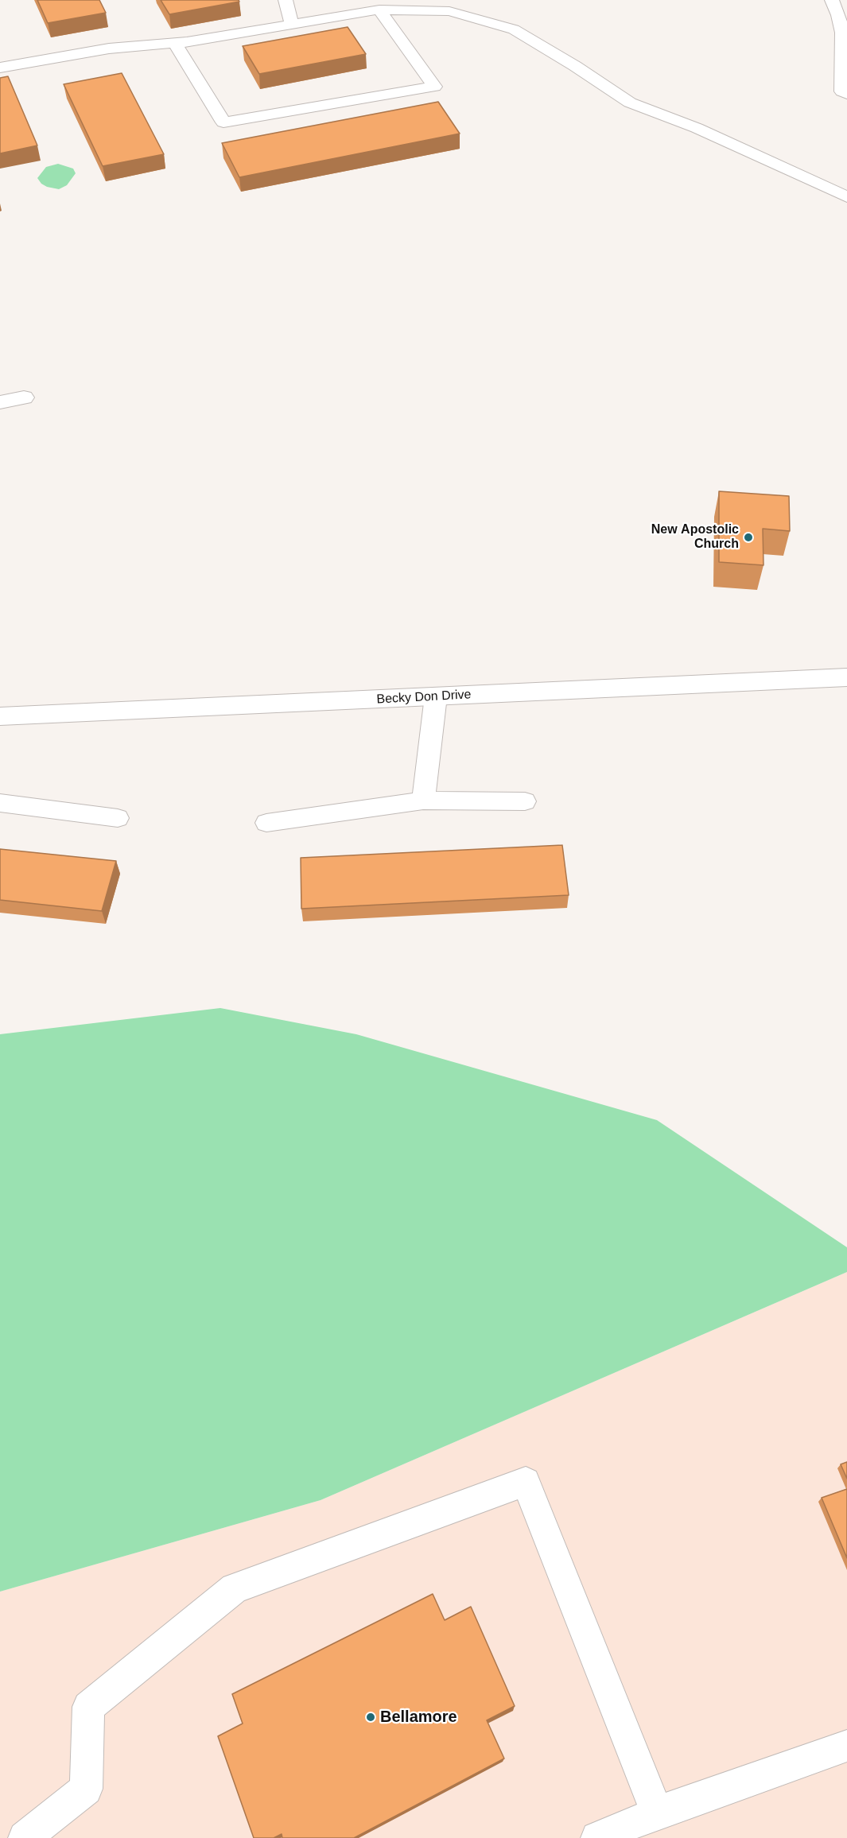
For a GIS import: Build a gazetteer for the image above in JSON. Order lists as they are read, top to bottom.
{
  "streets": {
    "street": ["Becky Don Drive"]
  },
  "places": ["New Apostolic Church", "Bellamore"]
}
